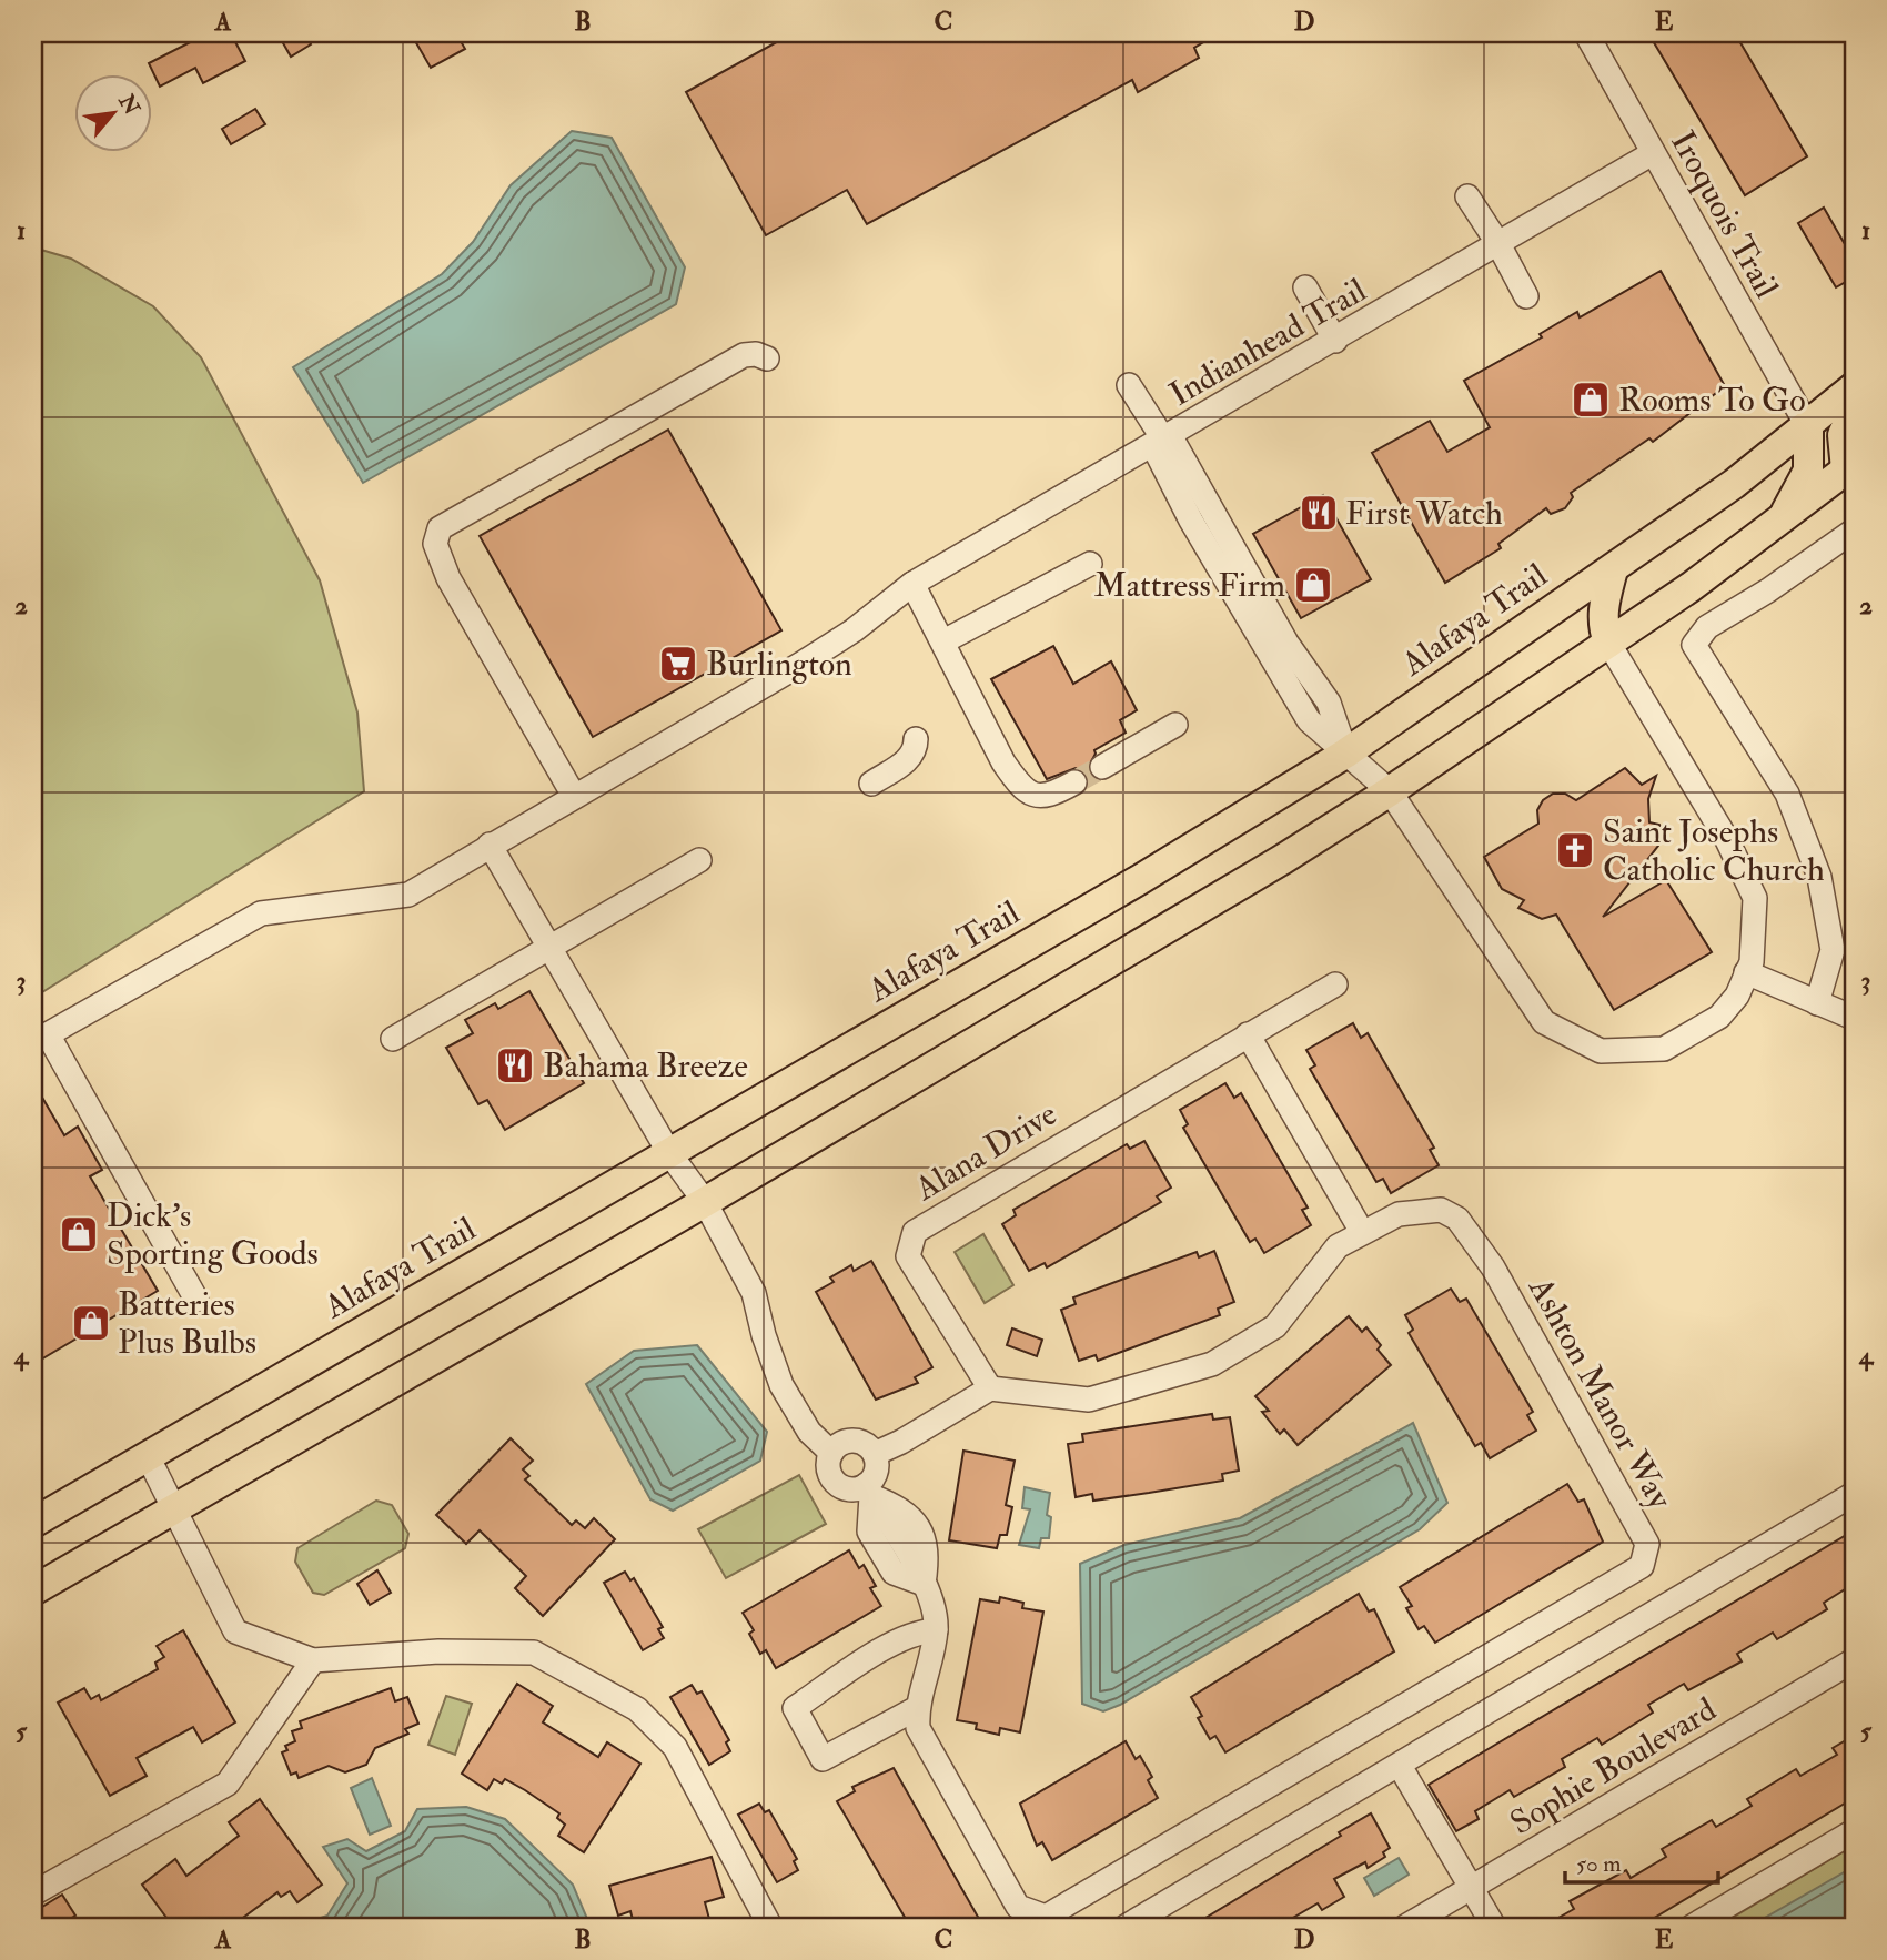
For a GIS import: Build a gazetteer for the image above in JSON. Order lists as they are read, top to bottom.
{
  "streets": {
    "main road": ["Alafaya Trail"],
    "street": [
      "Iroquois Trail",
      "Indianhead Trail",
      "Alana Drive",
      "Ashton Manor Way",
      "Sophie Boulevard"
    ]
  },
  "crossings": [
    ["Iroquois Trail", "Indianhead Trail"],
    ["Iroquois Trail", "Alafaya Trail"],
    ["Alana Drive", "Ashton Manor Way"]
  ],
  "places": {
    "shop": [
      "Rooms To Go",
      "Mattress Firm",
      "Dick's Sporting Goods",
      "Batteries Plus Bulbs"
    ],
    "restaurant": ["First Watch", "Bahama Breeze"],
    "supermarket": ["Burlington"],
    "church": ["Saint Josephs Catholic Church"]
  },
  "scale_bar": "50 m",
  "north": "top right",
  "grid": {
    "columns": [
      "A",
      "B",
      "C",
      "D",
      "E"
    ],
    "rows": [
      "1",
      "2",
      "3",
      "4",
      "5"
    ]
  }
}
